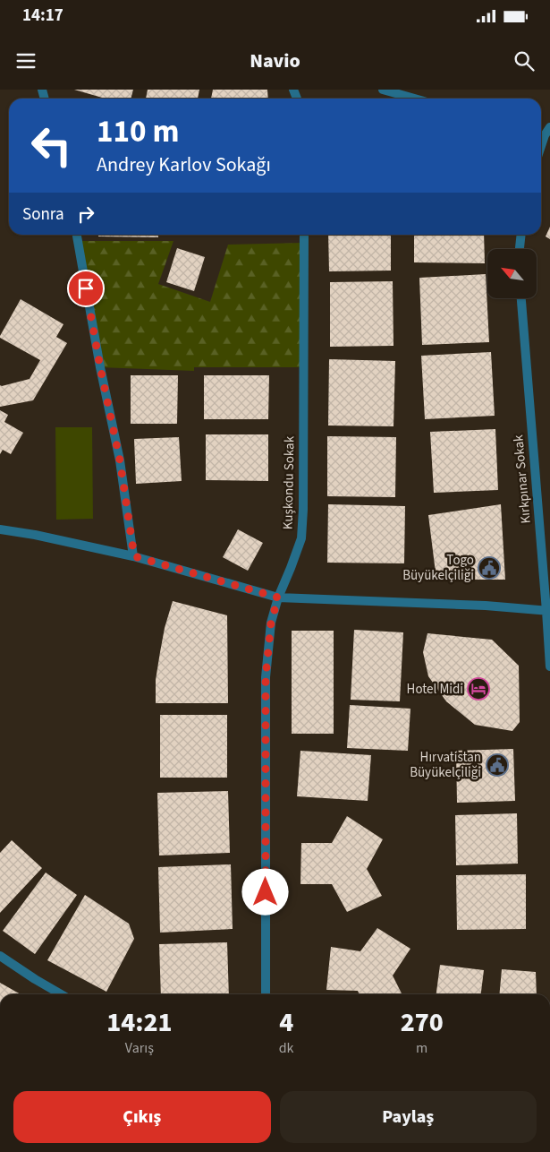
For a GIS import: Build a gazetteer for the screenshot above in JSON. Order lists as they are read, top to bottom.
{
  "streets": {
    "street": ["Kırkpınar Sokak", "Kuşkondu Sokak"]
  },
  "places": {
    "public building": ["Togo Büyükelçiliği", "Hırvatistan Büyükelçiliği"],
    "hotel": ["Hotel Midi"]
  },
  "north": "top left",
  "page": {
    "status": "14:17",
    "header": "Navio",
    "turn": ["110 m", "Andrey Karlov Sokağı"],
    "then": "Sonra",
    "eta": [
      "14:21",
      "Varış",
      "4",
      "dk",
      "270",
      "m"
    ],
    "buttons": ["Çıkış", "Paylaş"]
  }
}
